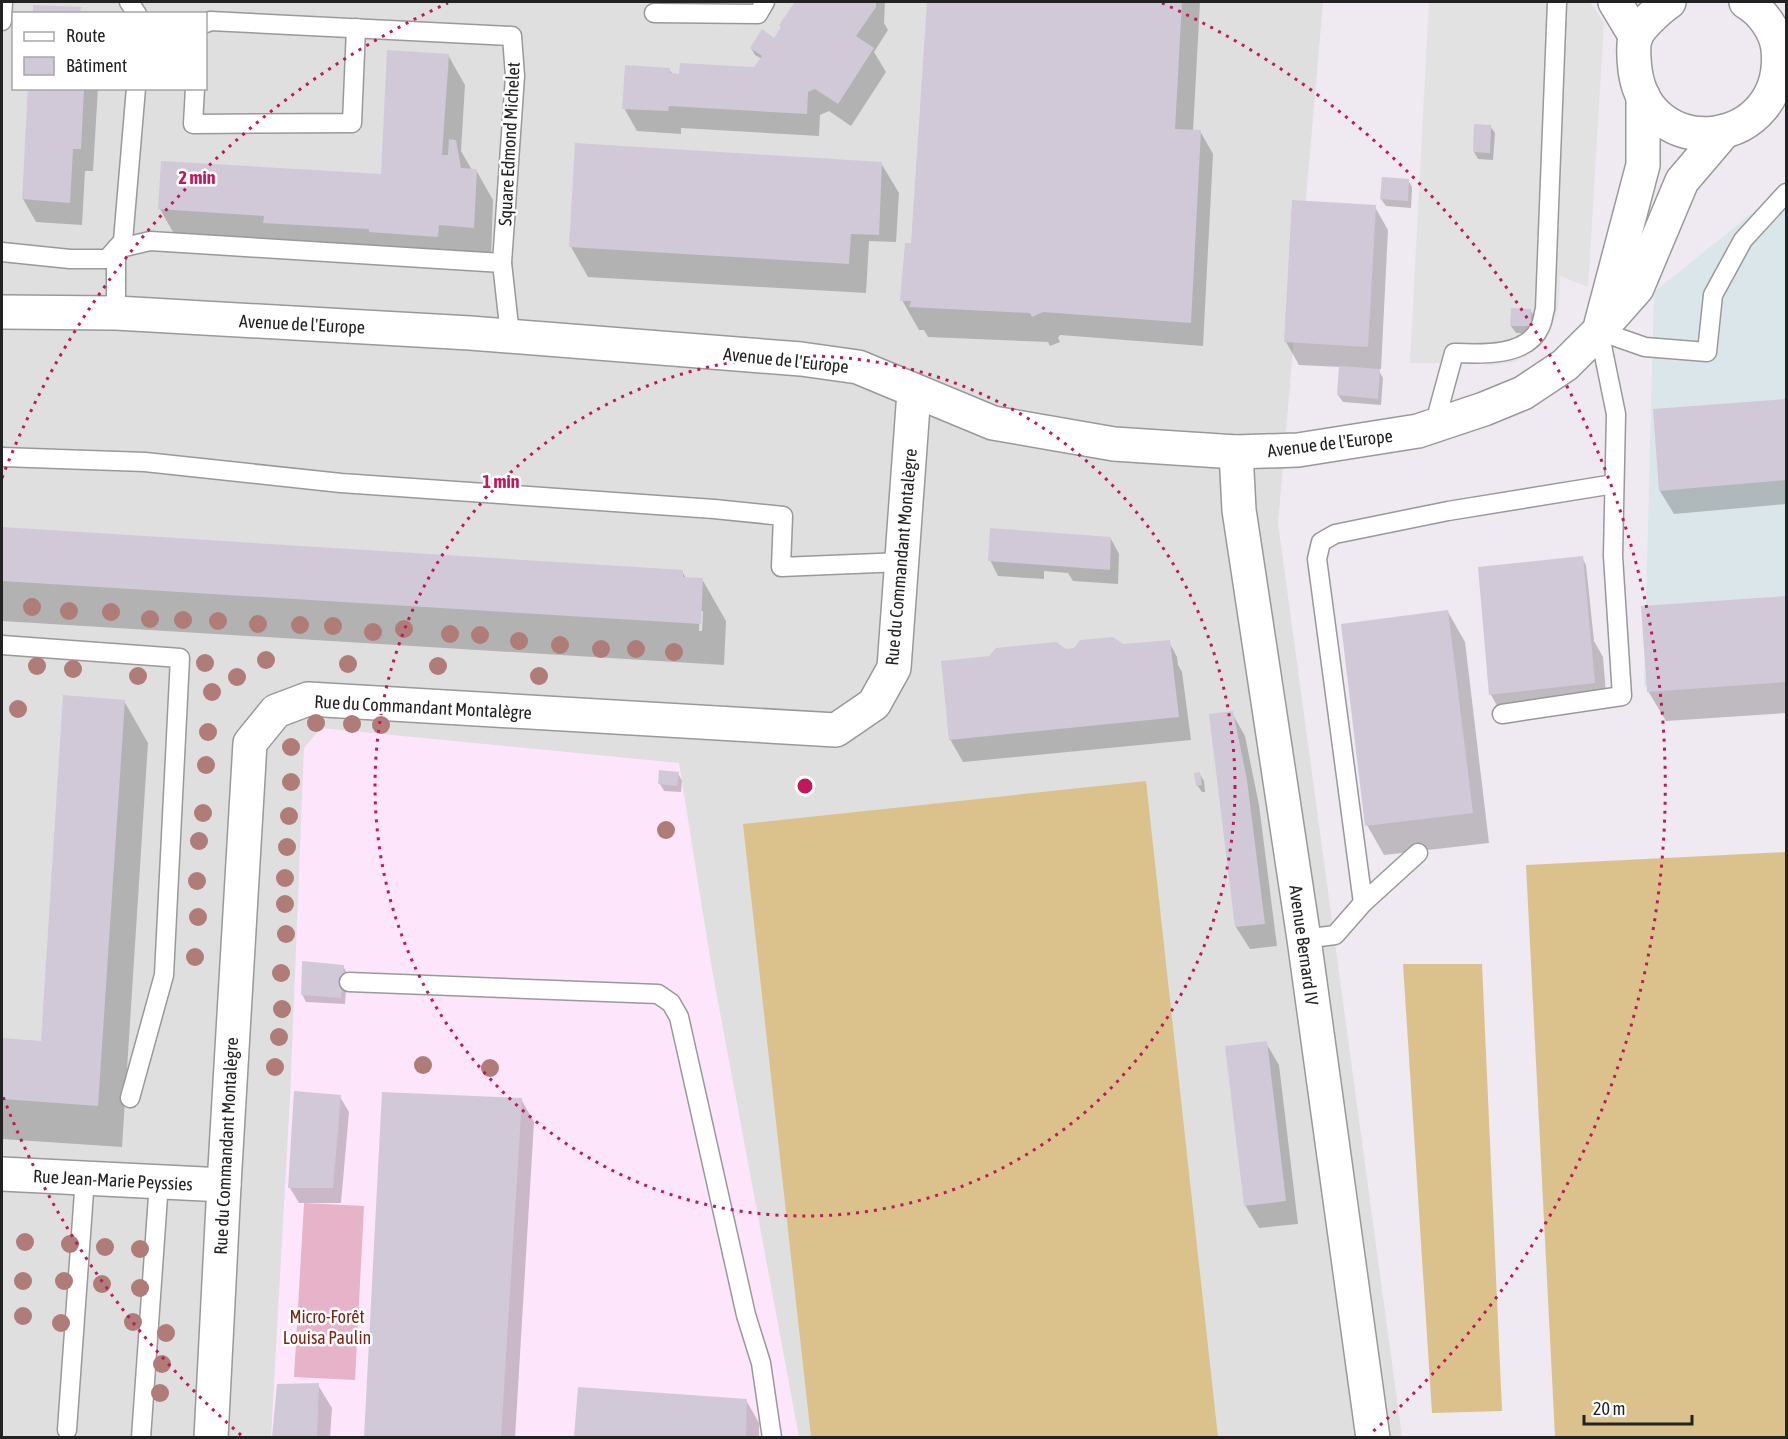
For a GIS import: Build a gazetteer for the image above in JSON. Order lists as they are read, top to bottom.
{
  "streets": {
    "street": [
      "Avenue de l'Europe",
      "Rue du Commandant Montalègre",
      "Avenue Bernard IV",
      "Rue Jean-Marie Peyssies"
    ],
    "lane": ["Square Edmond Michelet"]
  },
  "crossings": [
    ["Square Edmond Michelet", "Avenue de l'Europe"],
    ["Avenue de l'Europe", "Rue du Commandant Montalègre"],
    ["Avenue de l'Europe", "Avenue Bernard IV"],
    ["Rue du Commandant Montalègre", "Rue Jean-Marie Peyssies"]
  ],
  "parks": ["Micro-Forêt Louisa Paulin"],
  "legend": ["Route", "Bâtiment"],
  "scale_bar": "20 m",
  "rings": ["2 min", "1 min"]
}
